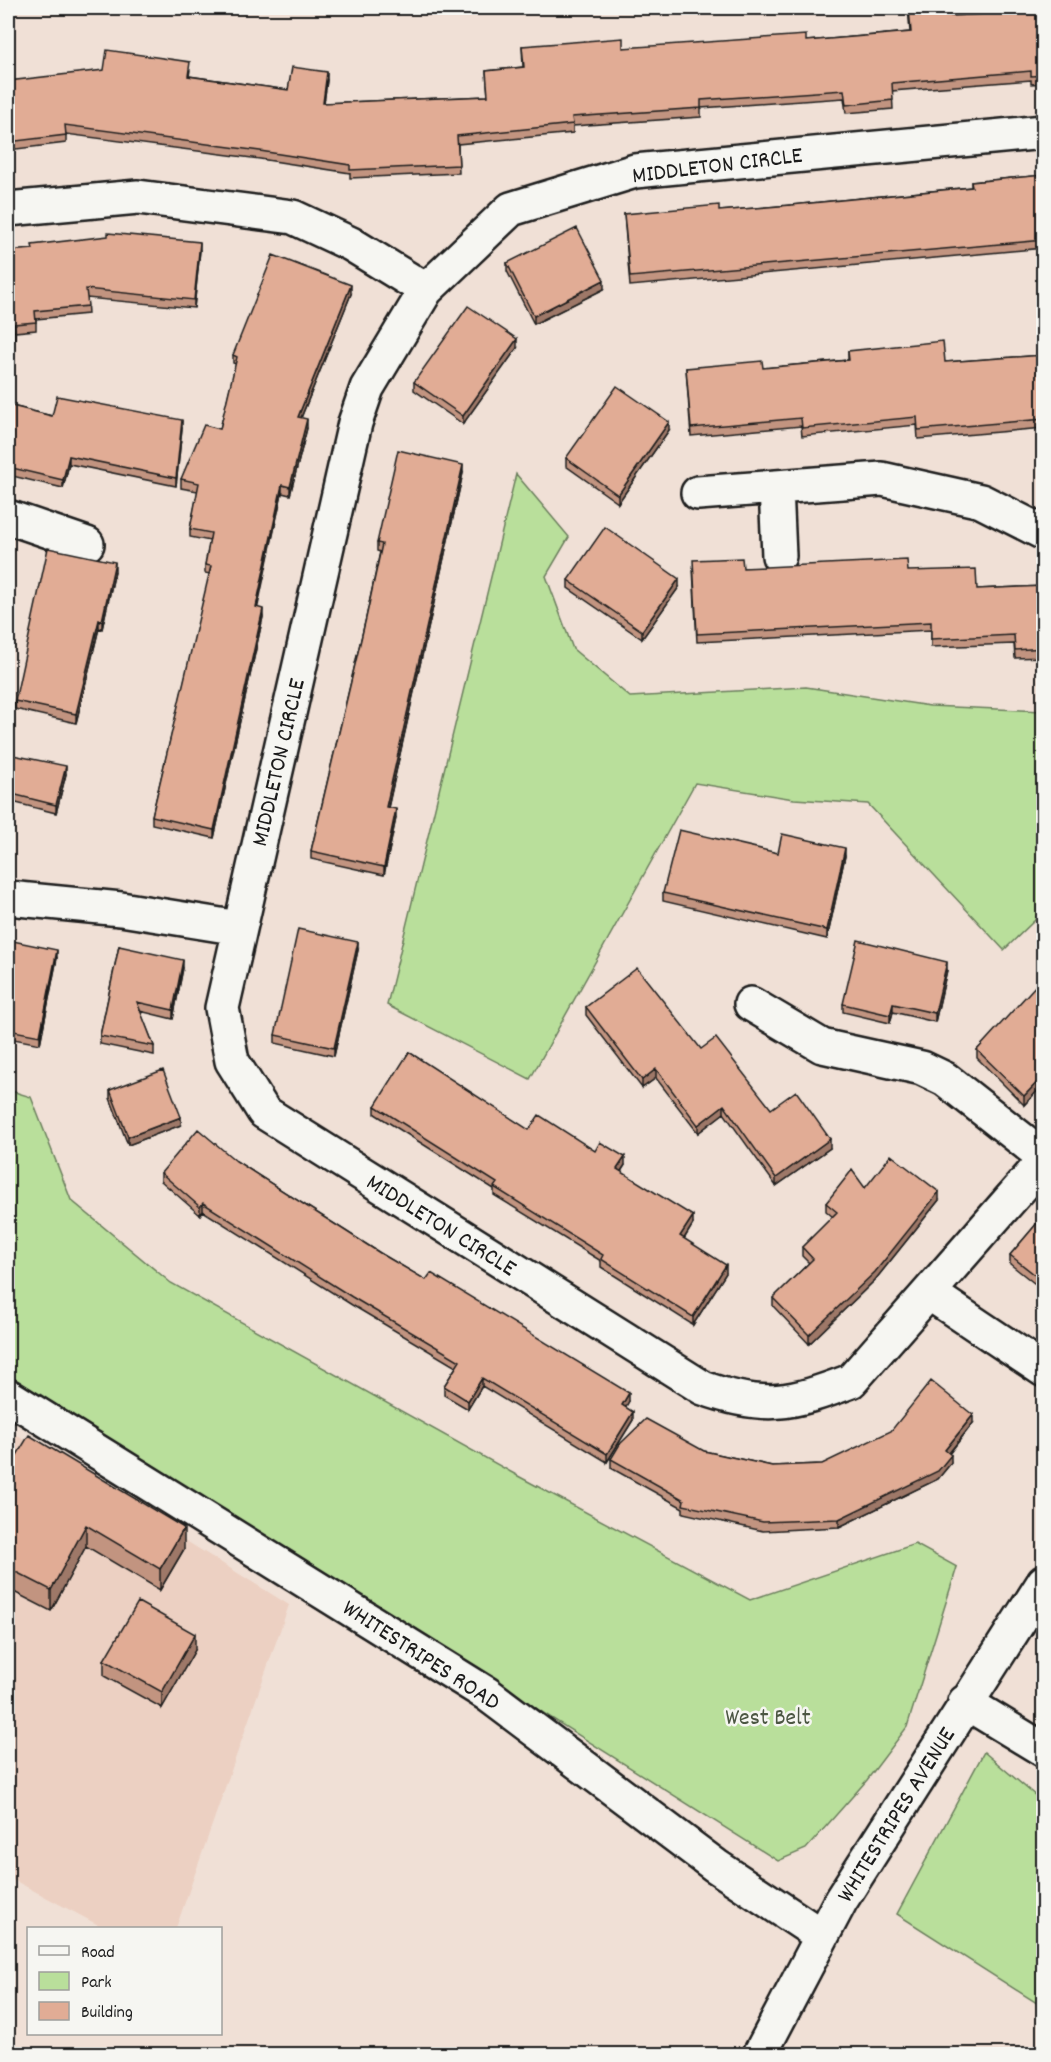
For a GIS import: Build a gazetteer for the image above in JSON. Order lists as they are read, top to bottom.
{
  "streets": {
    "street": ["MIDDLETON CIRCLE", "WHITESTRIPES ROAD", "WHITESTRIPES AVENUE"]
  },
  "crossings": [
    ["WHITESTRIPES ROAD", "WHITESTRIPES AVENUE"]
  ],
  "parks": ["West Belt"],
  "legend": ["Road", "Park", "Building"]
}
